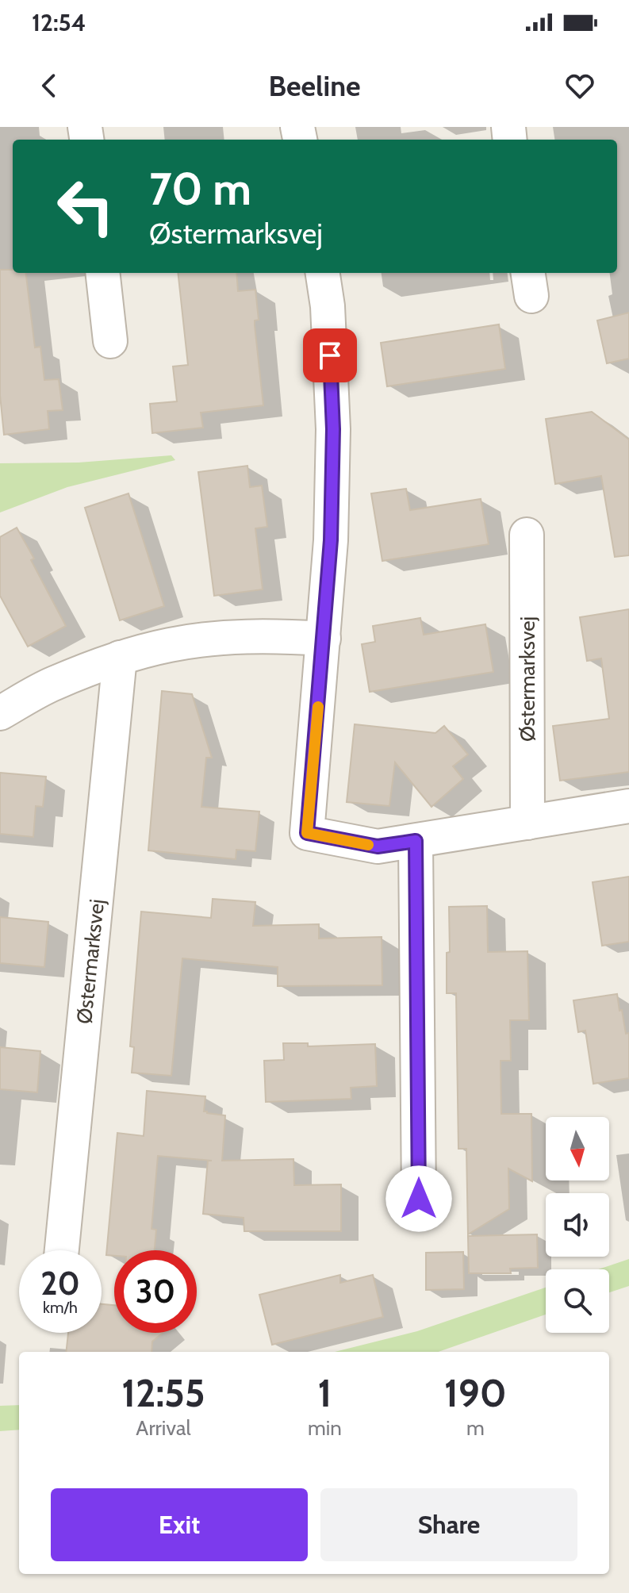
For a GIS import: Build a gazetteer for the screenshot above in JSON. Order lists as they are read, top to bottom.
{
  "streets": {
    "street": ["Østermarksvej"]
  },
  "north": "bottom",
  "page": {
    "status": "12:54",
    "header": "Beeline",
    "turn": ["70 m", "Østermarksvej"],
    "speed": "20 km/h",
    "limit": "30",
    "eta": [
      "12:55",
      "Arrival",
      "1",
      "min",
      "190",
      "m"
    ],
    "buttons": ["Exit", "Share"]
  }
}
